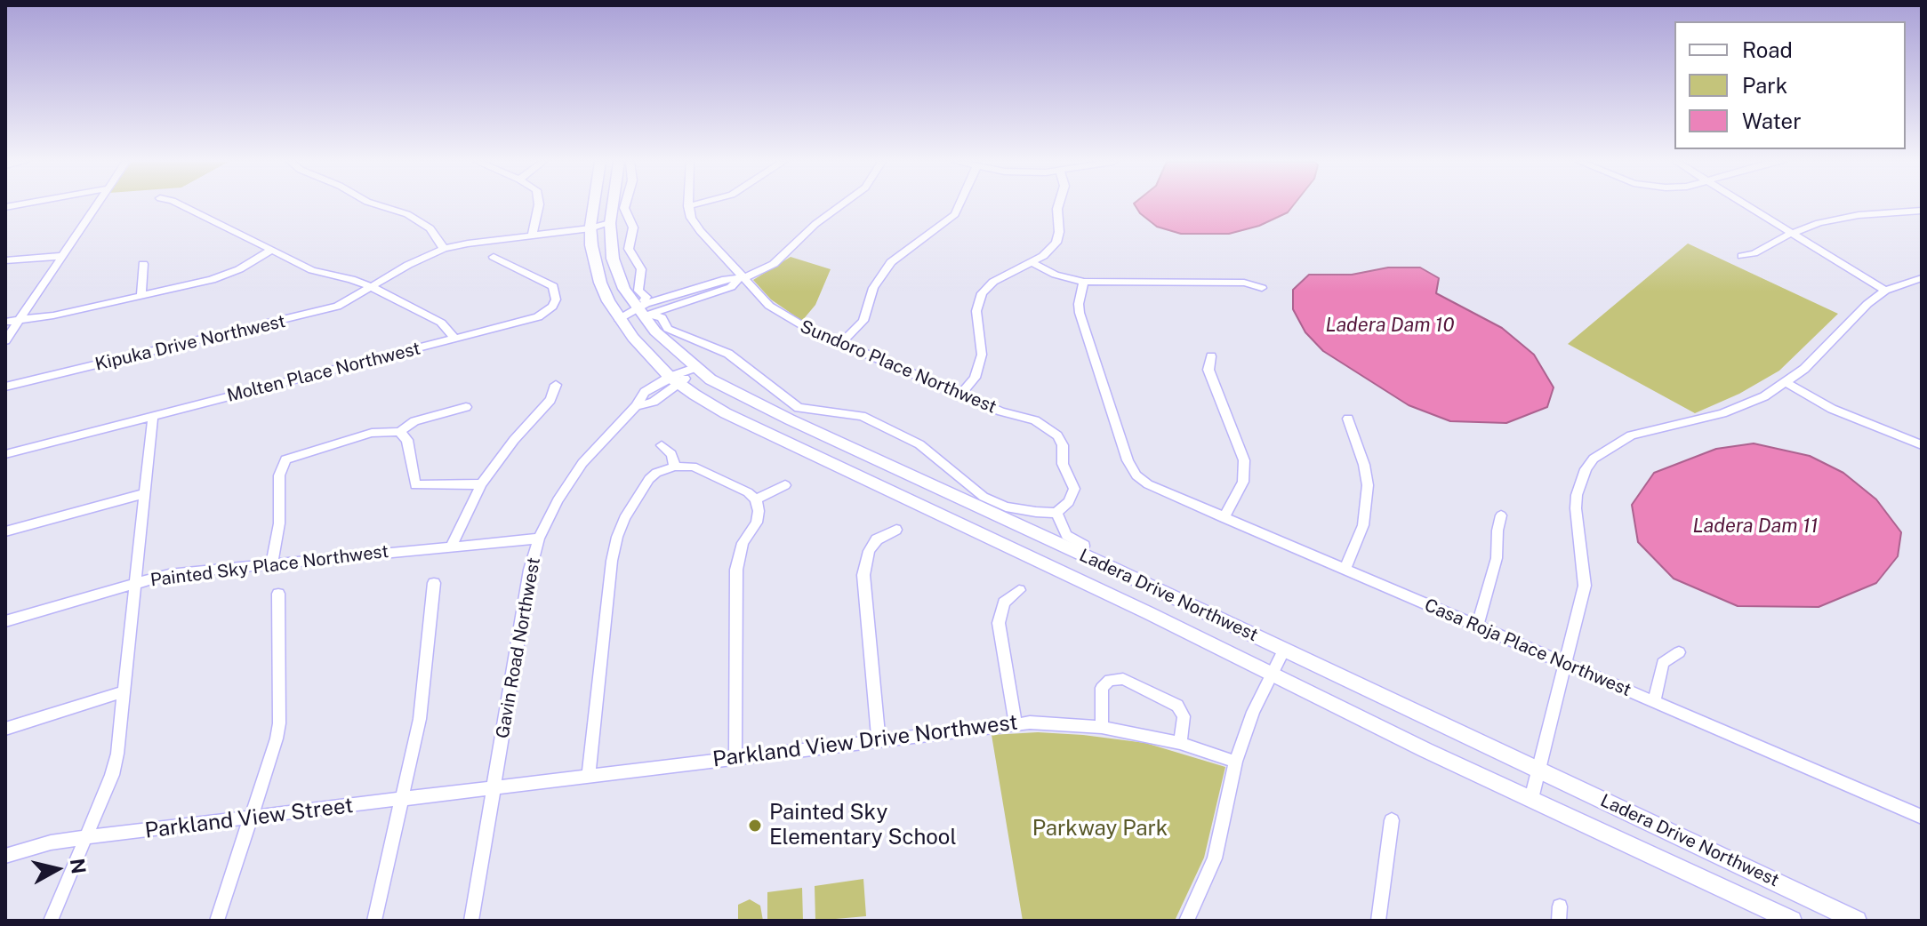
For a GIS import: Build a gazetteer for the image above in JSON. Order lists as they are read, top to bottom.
{
  "streets": {
    "main road": ["Ladera Drive Northwest"],
    "street": [
      "Kipuka Drive Northwest",
      "Sundoro Place Northwest",
      "Molten Place Northwest",
      "Painted Sky Place Northwest",
      "Gavin Road Northwest",
      "Casa Roja Place Northwest",
      "Parkland View Drive Northwest",
      "Parkland View Street"
    ]
  },
  "crossings": [
    ["Kipuka Drive Northwest", "Ladera Drive Northwest"],
    ["Painted Sky Place Northwest", "Gavin Road Northwest"],
    ["Ladera Drive Northwest", "Gavin Road Northwest"],
    ["Gavin Road Northwest", "Parkland View Drive Northwest"],
    ["Gavin Road Northwest", "Parkland View Street"],
    ["Parkland View Drive Northwest", "Parkland View Street"]
  ],
  "water": ["Ladera Dam 10", "Ladera Dam 11"],
  "parks": ["Parkway Park"],
  "places": ["Painted Sky Elementary School"],
  "legend": ["Road", "Park", "Water"],
  "north": "right"
}
